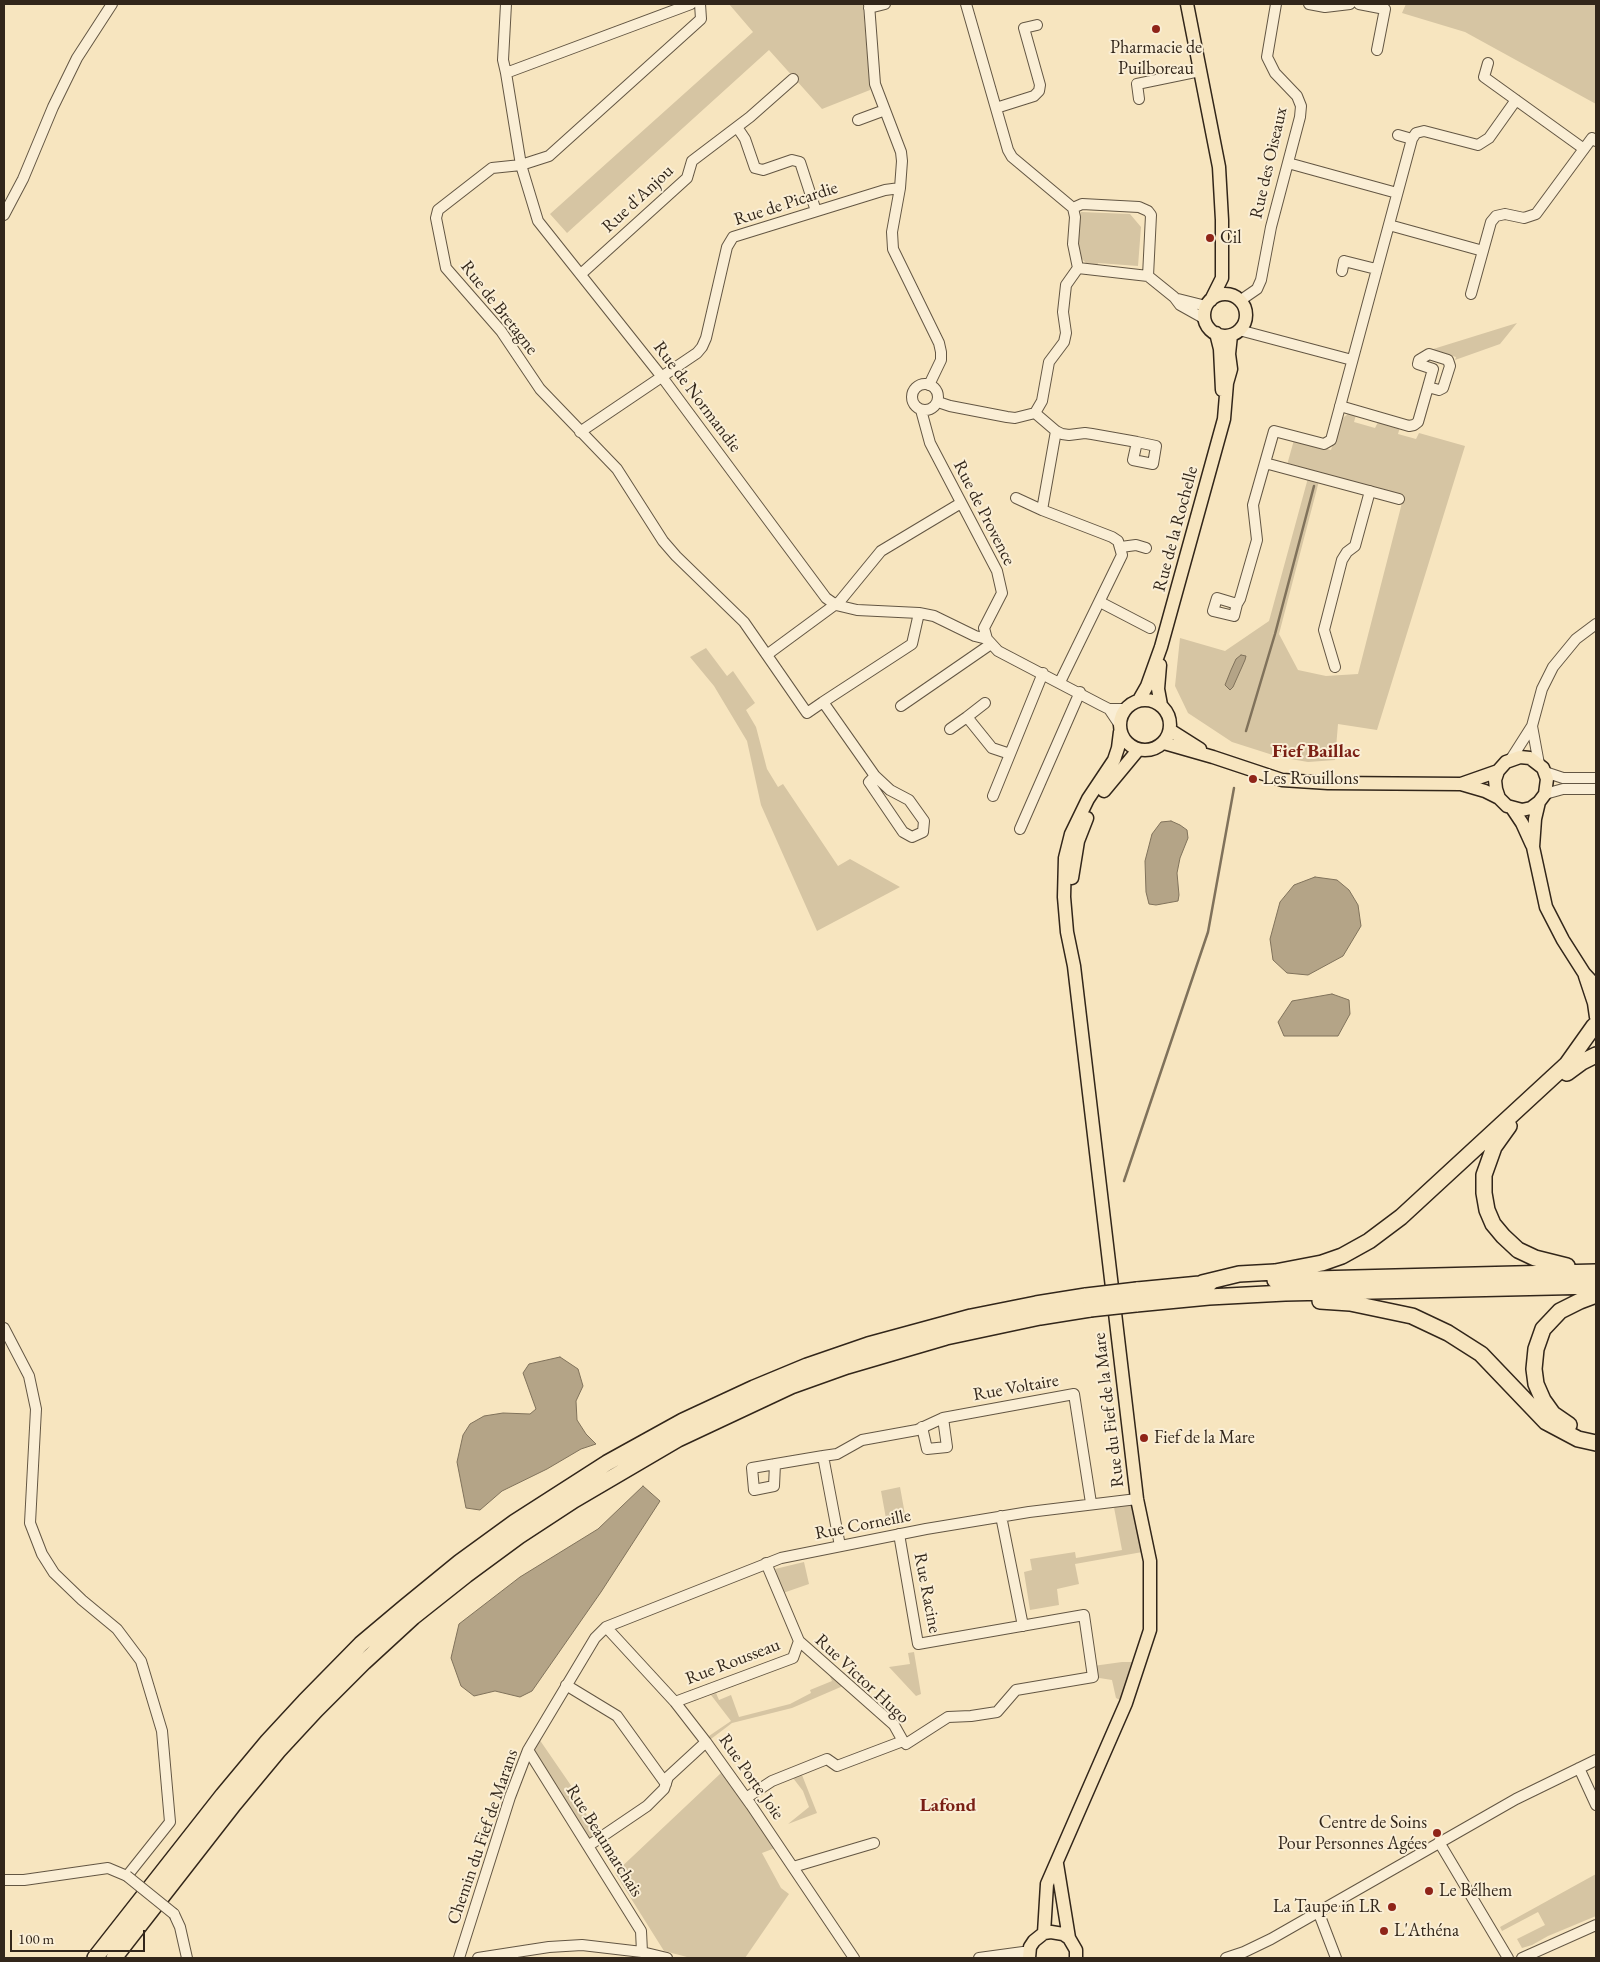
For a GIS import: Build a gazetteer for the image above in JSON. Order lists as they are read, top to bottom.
{
  "streets": {
    "main road": ["Rue de la Rochelle", "Rue du Fief de la Mare"],
    "street": [
      "Rue des Oiseaux",
      "Rue d'Anjou",
      "Rue de Picardie",
      "Rue de Bretagne",
      "Rue de Normandie",
      "Rue de Provence",
      "Rue Voltaire",
      "Rue Corneille",
      "Rue Racine",
      "Rue Rousseau",
      "Rue Victor Hugo",
      "Rue Porte Joie",
      "Chemin du Fief de Marans",
      "Rue Beaumarchais"
    ]
  },
  "crossings": [
    ["Rue des Oiseaux", "Rue de la Rochelle"],
    ["Rue d'Anjou", "Rue de Normandie"],
    ["Rue de Picardie", "Rue de Bretagne"],
    ["Rue de Picardie", "Rue de Normandie"],
    ["Rue de Bretagne", "Rue de Normandie"],
    ["Rue de la Rochelle", "Rue du Fief de la Mare"],
    ["Rue Voltaire", "Rue Corneille"],
    ["Rue du Fief de la Mare", "Rue Corneille"],
    ["Rue Corneille", "Rue Racine"],
    ["Rue Corneille", "Rue Rousseau"],
    ["Rue Corneille", "Rue Porte Joie"],
    ["Rue Corneille", "Chemin du Fief de Marans"],
    ["Rue Racine", "Rue Victor Hugo"],
    ["Rue Rousseau", "Rue Victor Hugo"],
    ["Rue Rousseau", "Rue Porte Joie"],
    ["Rue Porte Joie", "Chemin du Fief de Marans"],
    ["Chemin du Fief de Marans", "Rue Beaumarchais"]
  ],
  "districts": ["Fief Baillac", "Lafond"],
  "places": [
    "Pharmacie de Puilboreau",
    "Cil",
    "Les Rouillons",
    "Fief de la Mare",
    "Centre de Soins Pour Personnes Agées",
    "Le Bélhem",
    "La Taupe in LR",
    "L'Athéna"
  ],
  "scale_bar": "100 m"
}
